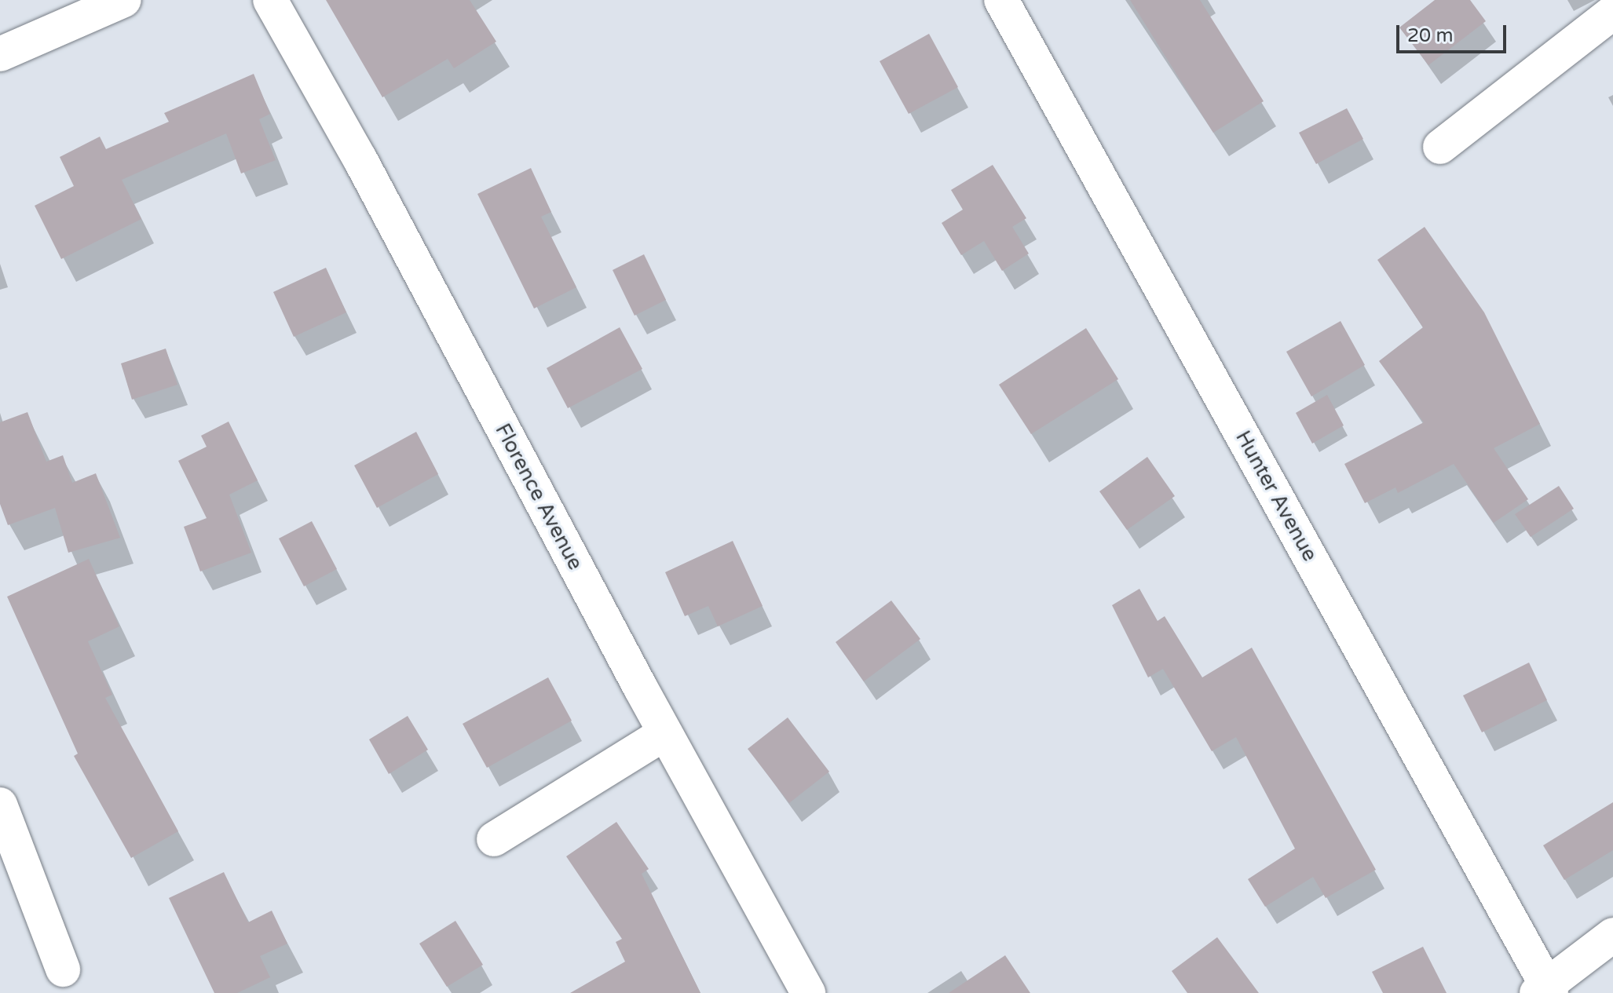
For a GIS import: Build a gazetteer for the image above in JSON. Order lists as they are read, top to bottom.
{
  "streets": {
    "street": ["Hunter Avenue", "Florence Avenue"]
  },
  "scale_bar": "20 m"
}
